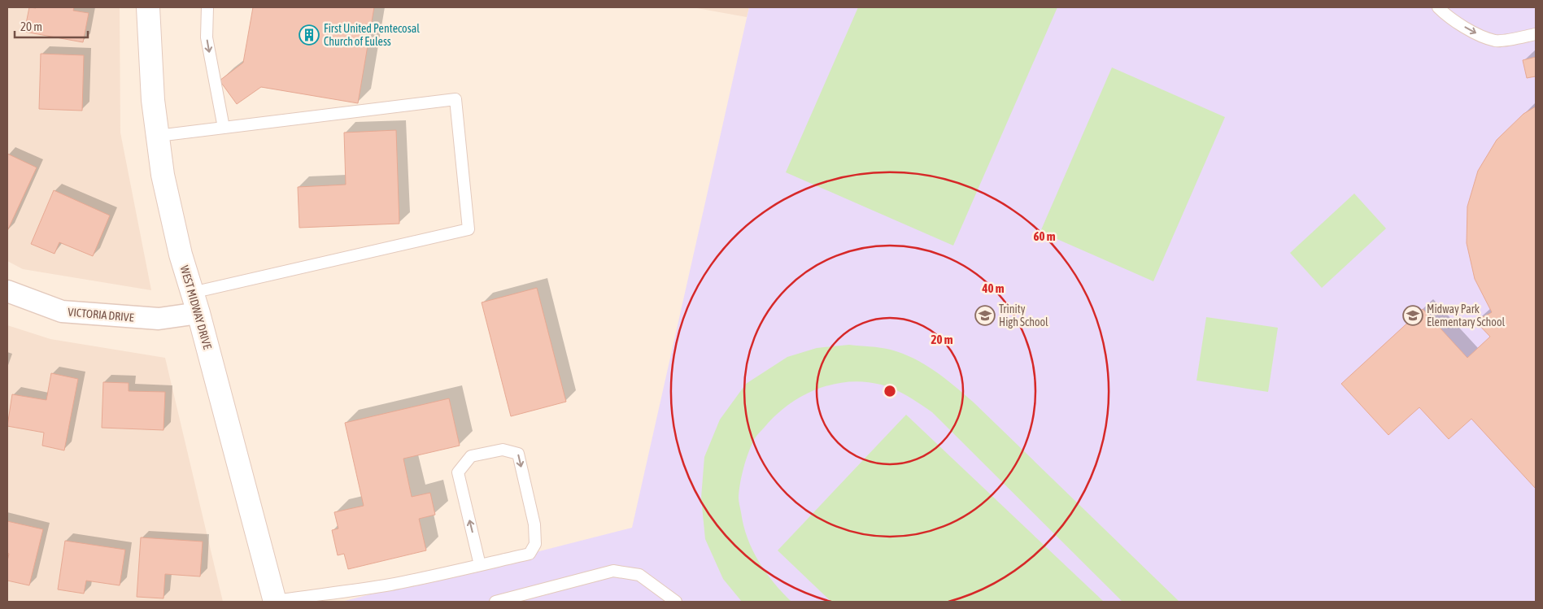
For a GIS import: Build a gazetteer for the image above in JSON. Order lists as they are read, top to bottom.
{
  "streets": {
    "street": ["WEST MIDWAY DRIVE", "VICTORIA DRIVE"]
  },
  "crossings": [
    ["WEST MIDWAY DRIVE", "VICTORIA DRIVE"]
  ],
  "places": {
    "building": ["First United Pentecosal Church of Euless"],
    "school or university": ["Trinity High School", "Midway Park Elementary School"]
  },
  "scale_bar": "20 m",
  "rings": ["60 m", "40 m", "20 m"]
}
